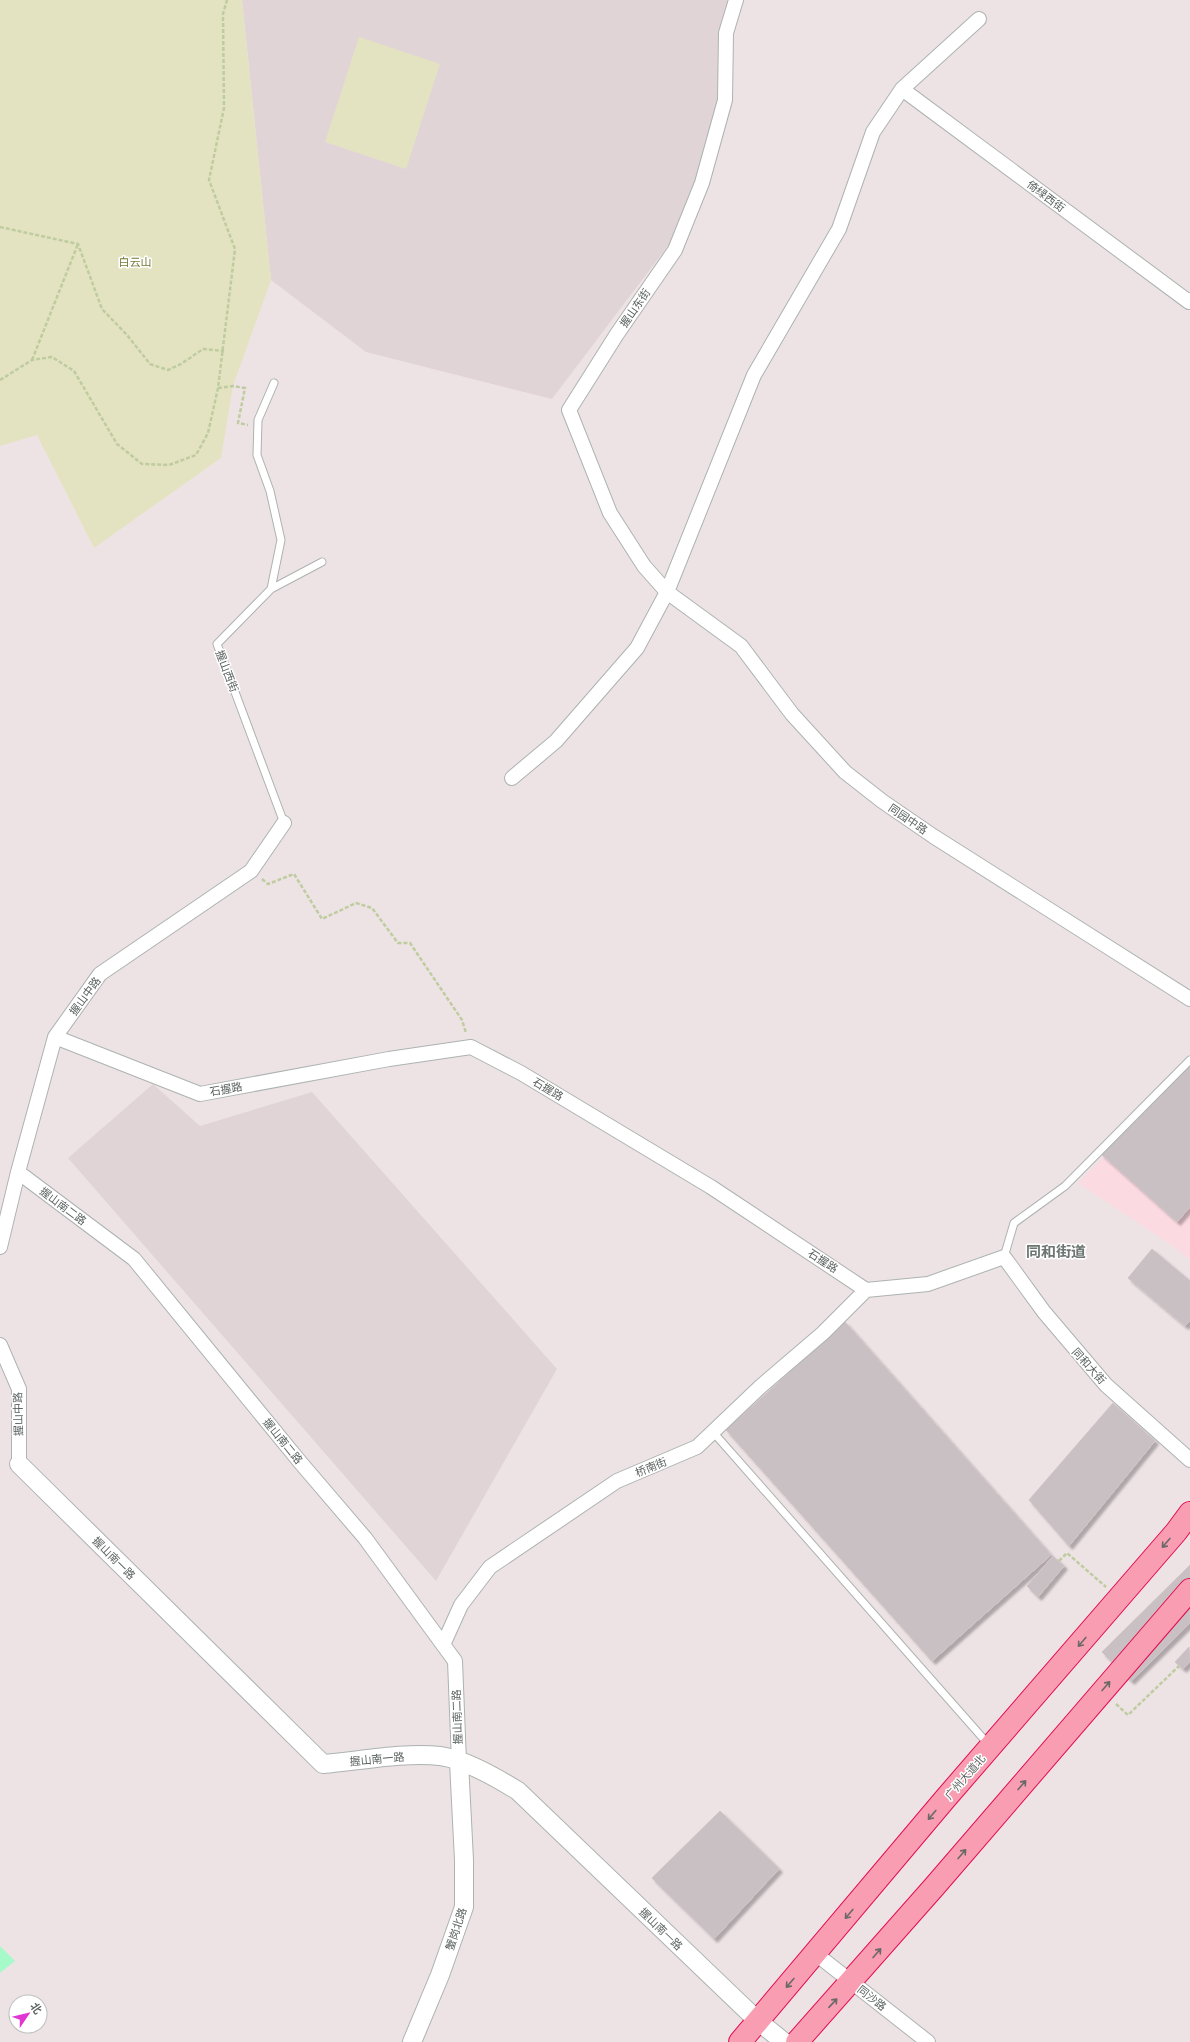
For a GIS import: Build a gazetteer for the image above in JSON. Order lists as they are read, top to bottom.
{
  "streets": {
    "highway": ["广州大道北"],
    "street": [
      "倚绿西街",
      "握山东街",
      "同园中路",
      "握山中路",
      "石握路",
      "握山南二路",
      "同和大街",
      "桥南街",
      "握山南一路",
      "蟹岗北路",
      "同沙路"
    ],
    "lane": ["握山西街"]
  },
  "crossings": [
    ["握山东街", "同园中路"],
    ["握山西街", "握山中路"],
    ["握山中路", "石握路"],
    ["握山中路", "握山南二路"],
    ["握山中路", "握山南一路"],
    ["石握路", "桥南街"],
    ["握山南二路", "桥南街"],
    ["握山南二路", "握山南一路"],
    ["握山南二路", "蟹岗北路"],
    ["握山南一路", "广州大道北"],
    ["握山南一路", "蟹岗北路"],
    ["广州大道北", "同沙路"]
  ],
  "districts": ["同和街道"],
  "parks": ["白云山"],
  "north": "top right"
}
